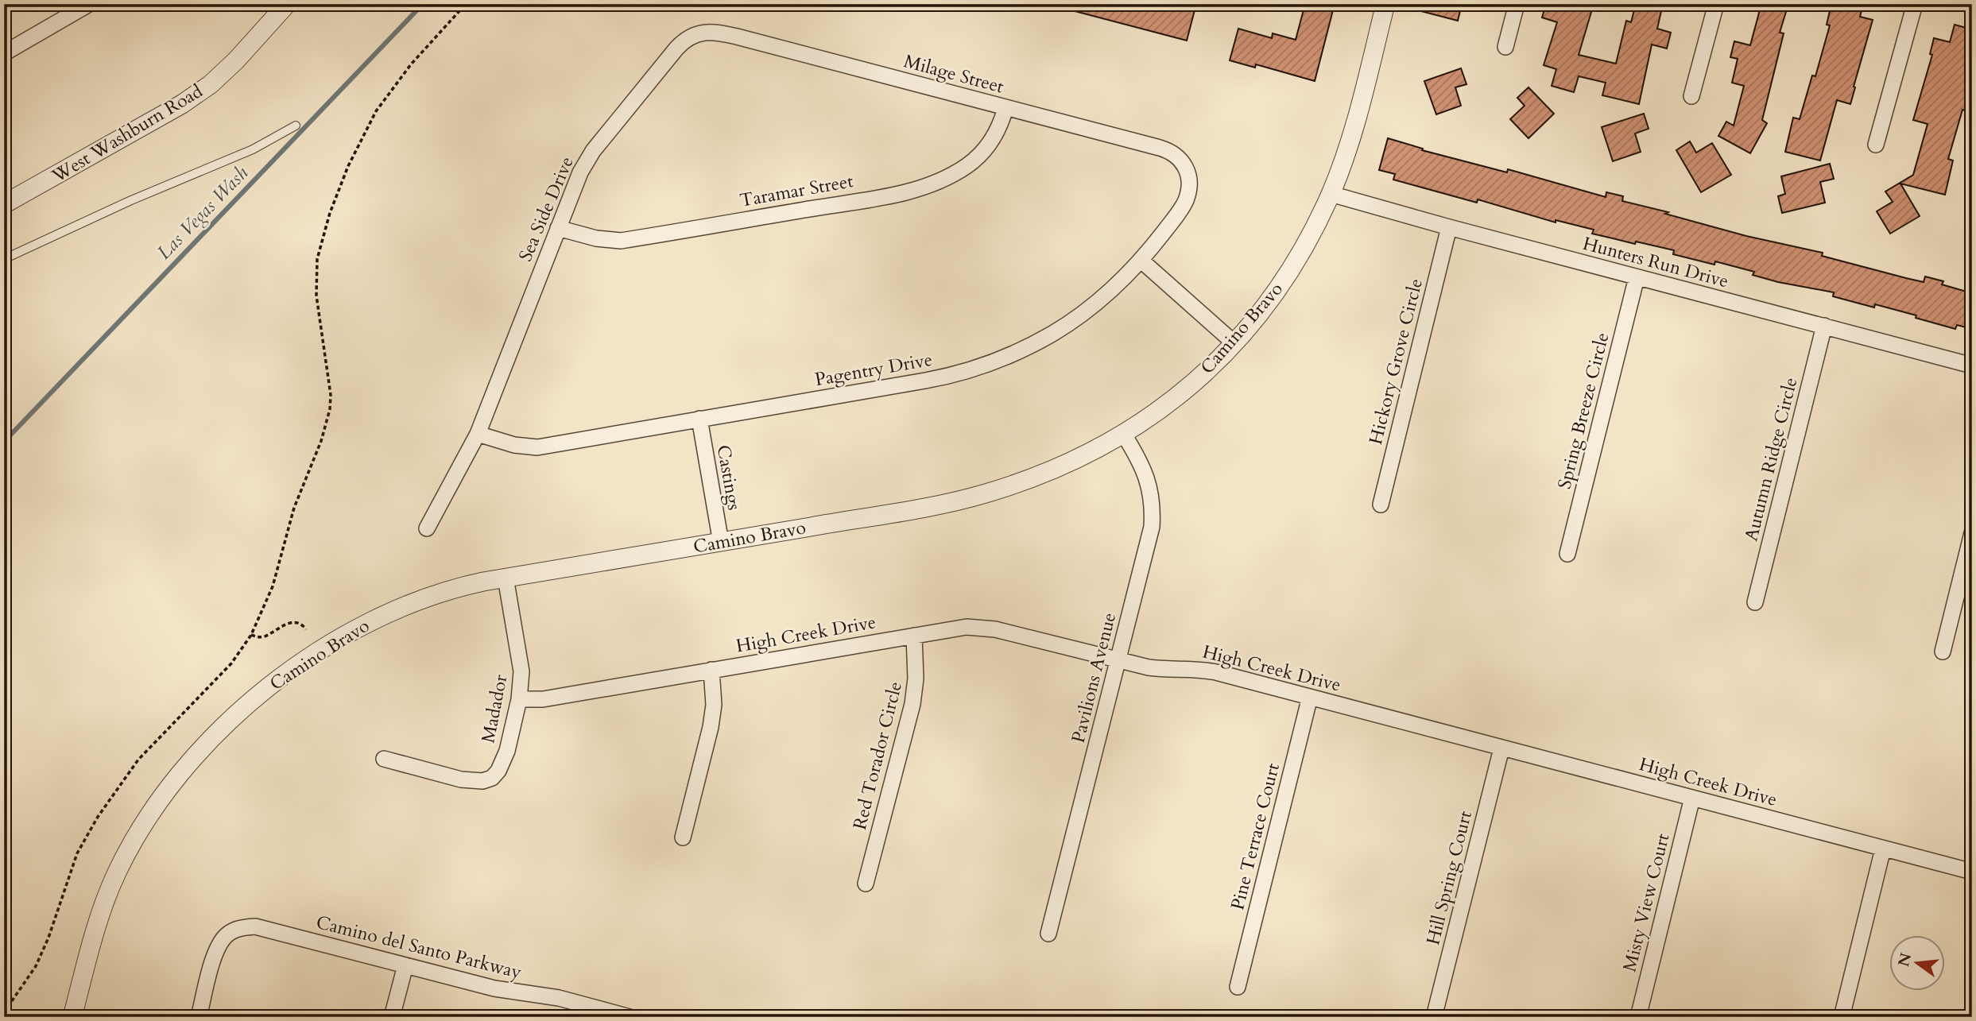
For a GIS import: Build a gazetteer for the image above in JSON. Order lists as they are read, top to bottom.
{
  "streets": {
    "street": [
      "Milage Street",
      "West Washburn Road",
      "Taramar Street",
      "Sea Side Drive",
      "Hunters Run Drive",
      "Camino Bravo",
      "Hickory Grove Circle",
      "Pagentry Drive",
      "Spring Breeze Circle",
      "Autumn Ridge Circle",
      "Castings",
      "High Creek Drive",
      "Pavilions Avenue",
      "Madador",
      "Red Torador Circle",
      "Pine Terrace Court",
      "Hill Spring Court",
      "Misty View Court",
      "Camino del Santo Parkway"
    ]
  },
  "crossings": [
    ["Milage Street", "Taramar Street"],
    ["Milage Street", "Sea Side Drive"],
    ["Milage Street", "Pagentry Drive"],
    ["Taramar Street", "Sea Side Drive"],
    ["Sea Side Drive", "Pagentry Drive"],
    ["Hunters Run Drive", "Camino Bravo"],
    ["Hunters Run Drive", "Hickory Grove Circle"],
    ["Hunters Run Drive", "Spring Breeze Circle"],
    ["Hunters Run Drive", "Autumn Ridge Circle"],
    ["Camino Bravo", "Castings"],
    ["Camino Bravo", "Pavilions Avenue"],
    ["Camino Bravo", "Madador"],
    ["Pagentry Drive", "Castings"],
    ["High Creek Drive", "Pavilions Avenue"],
    ["High Creek Drive", "Madador"],
    ["High Creek Drive", "Red Torador Circle"],
    ["High Creek Drive", "Pine Terrace Court"],
    ["High Creek Drive", "Hill Spring Court"],
    ["High Creek Drive", "Misty View Court"]
  ],
  "water": ["Las Vegas Wash"],
  "north": "left"
}
